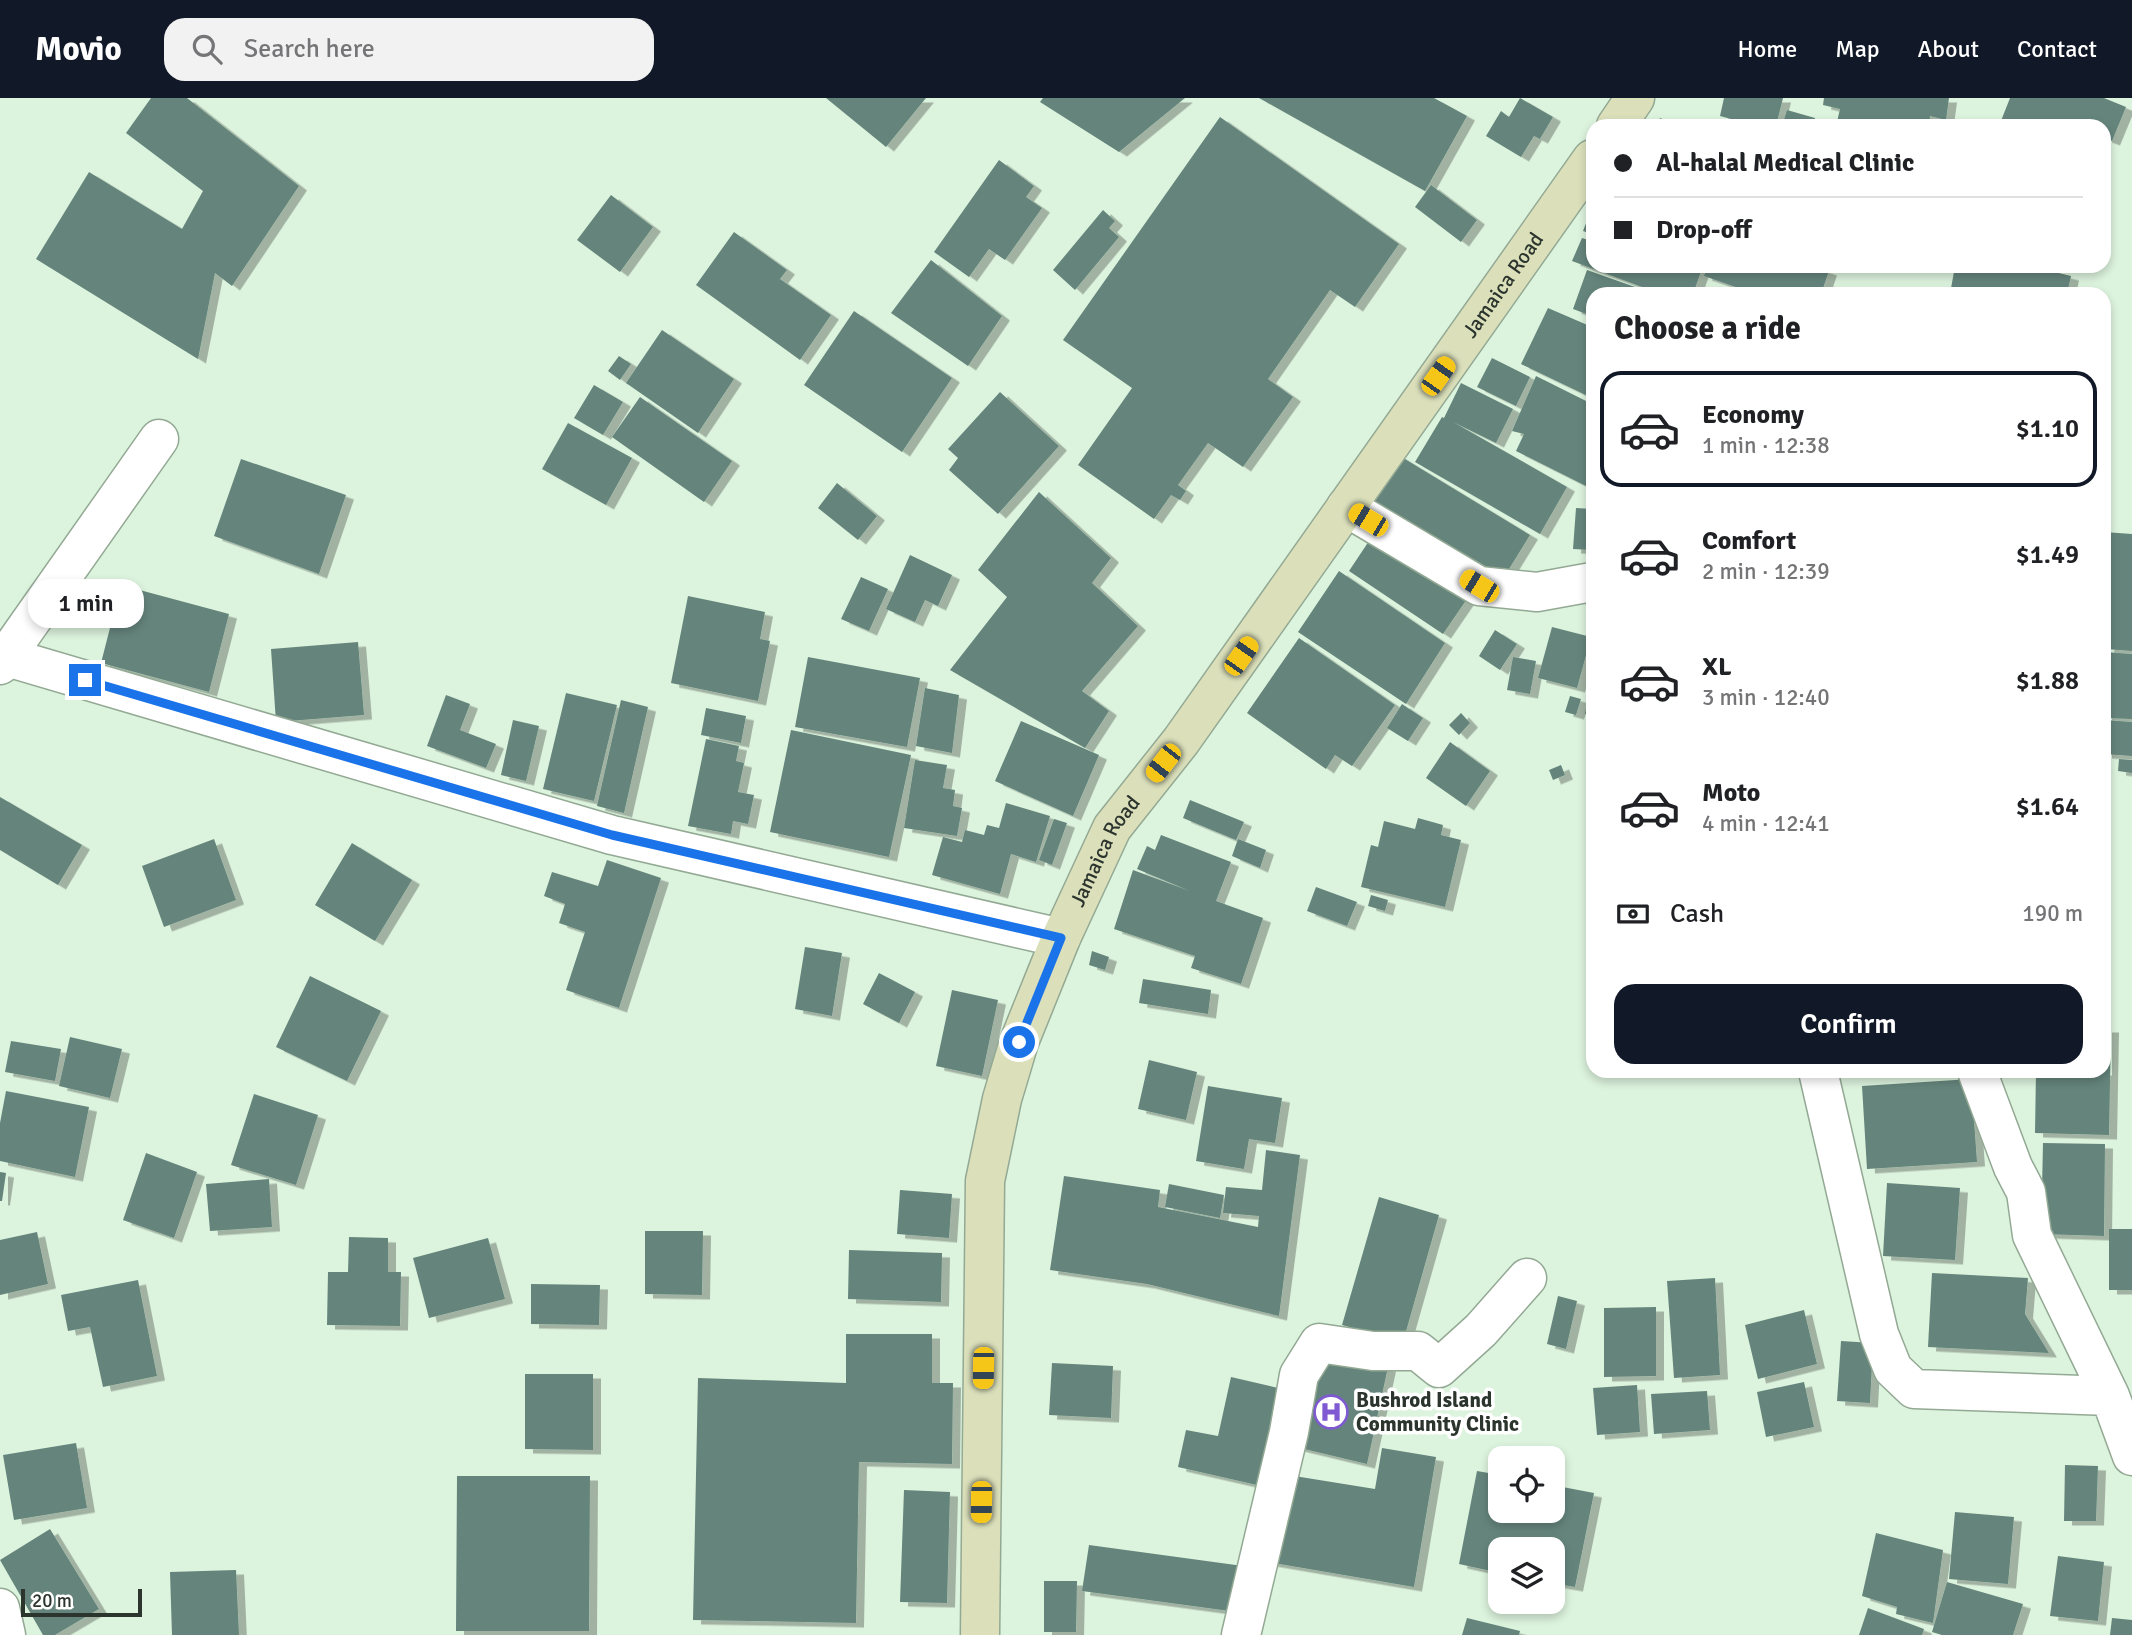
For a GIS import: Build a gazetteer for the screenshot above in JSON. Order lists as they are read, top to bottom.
{
  "streets": {
    "street": ["Jamaica Road"]
  },
  "places": {
    "hospital": ["Bushrod Island Community Clinic"]
  },
  "scale_bar": "20 m",
  "page": {
    "header": "Movio",
    "search": "Search here",
    "nav": [
      "Home",
      "Map",
      "About",
      "Contact"
    ],
    "banner": ["Al-halal Medical Clinic", "Drop-off"],
    "heading": "Choose a ride",
    "list": [
      {
        "name": "Economy",
        "note": "1 min · 12:38",
        "value": "$1.10"
      },
      {
        "name": "Comfort",
        "note": "2 min · 12:39",
        "value": "$1.49"
      },
      {
        "name": "XL",
        "note": "3 min · 12:40",
        "value": "$1.88"
      },
      {
        "name": "Moto",
        "note": "4 min · 12:41",
        "value": "$1.64"
      }
    ],
    "bubble": "1 min",
    "pay": ["Cash", "190 m"],
    "buttons": "Confirm",
    "scale": "20 m"
  }
}
